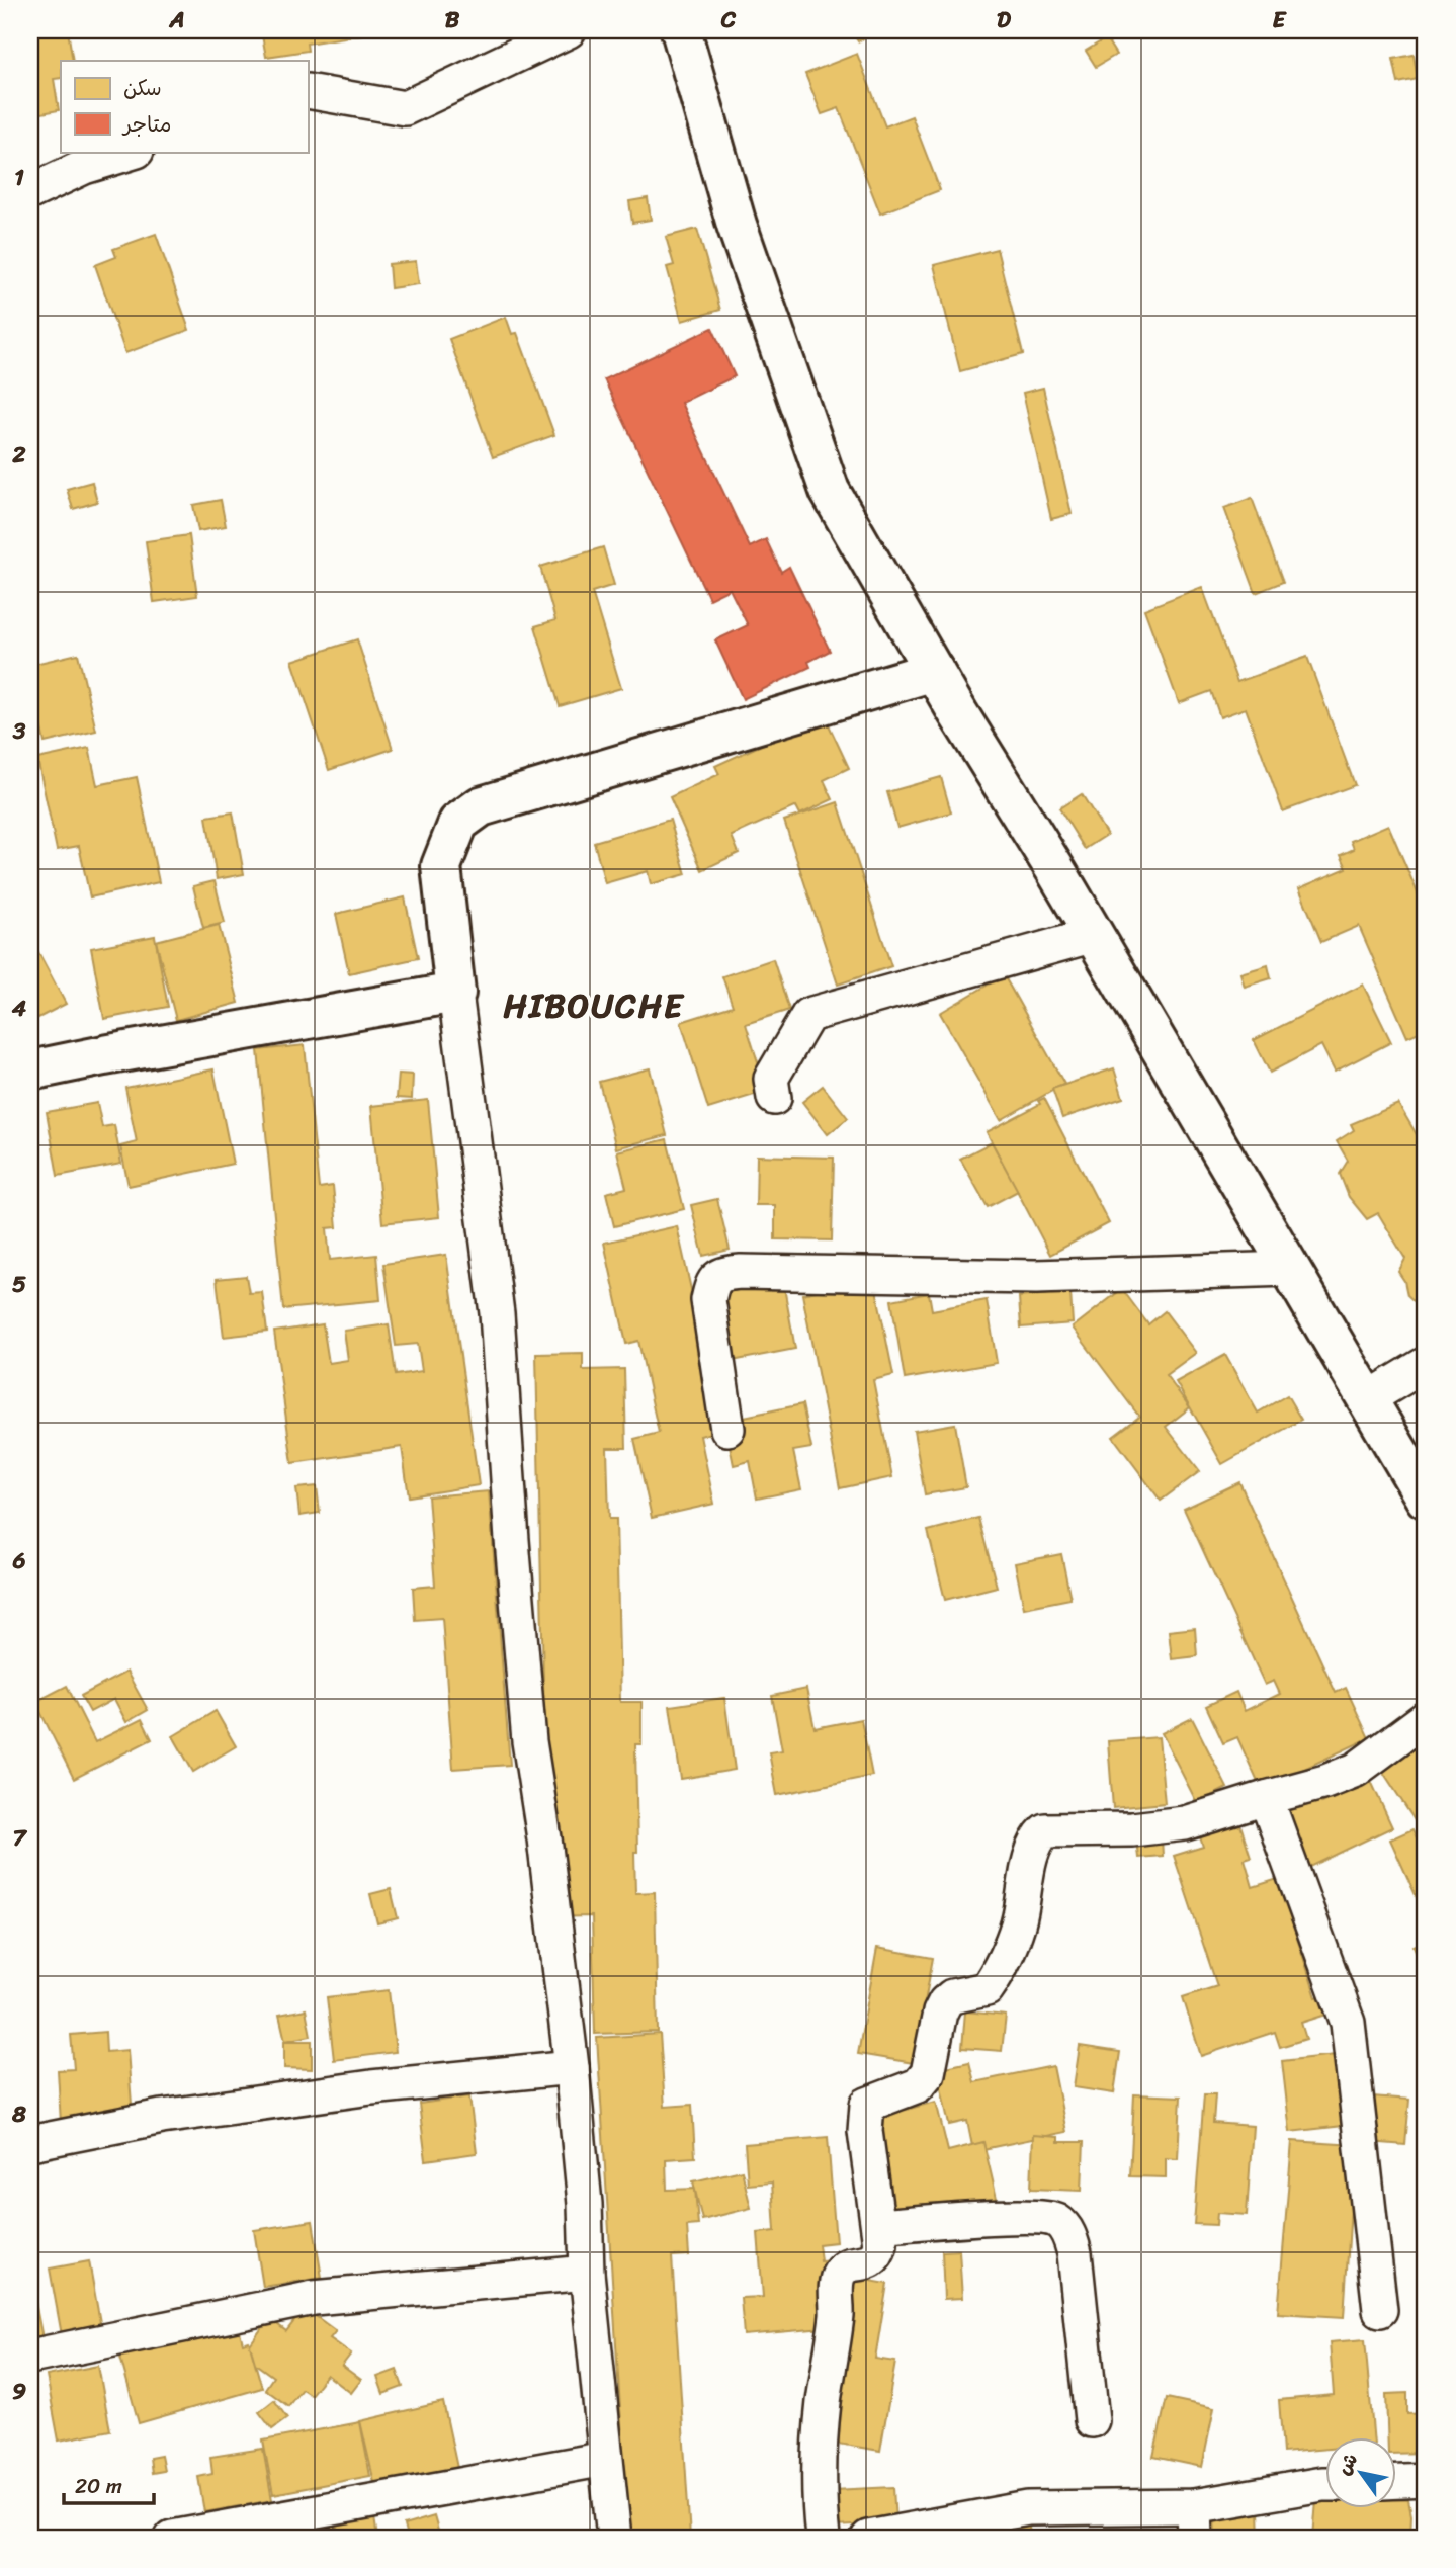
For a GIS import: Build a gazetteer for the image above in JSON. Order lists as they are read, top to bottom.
{
  "districts": ["HIBOUCHE"],
  "legend": ["سكن", "متاجر"],
  "scale_bar": "20 m",
  "north": "top left",
  "grid": {
    "columns": [
      "A",
      "B",
      "C",
      "D",
      "E"
    ],
    "rows": [
      "1",
      "2",
      "3",
      "4",
      "5",
      "6",
      "7",
      "8",
      "9"
    ]
  }
}
